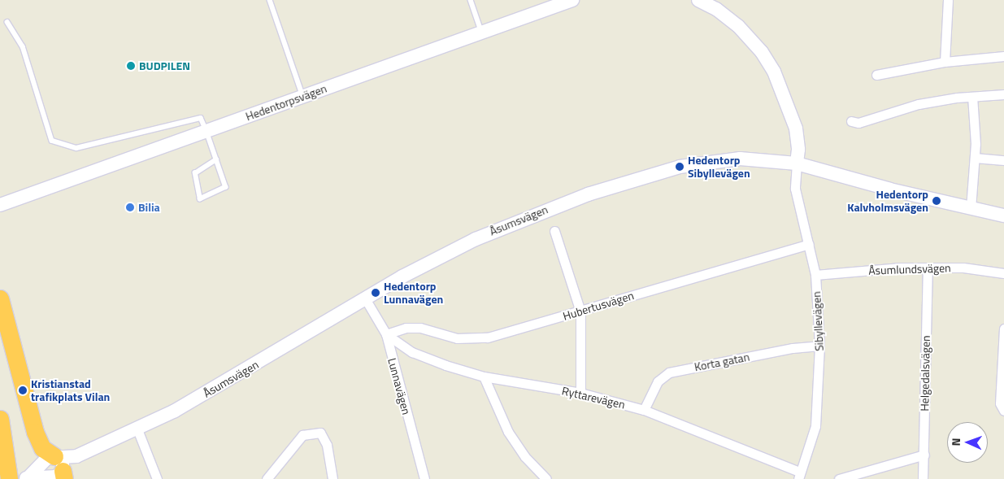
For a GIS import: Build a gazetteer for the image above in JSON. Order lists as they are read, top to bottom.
{
  "streets": {
    "street": [
      "Hedentorpsvägen",
      "Åsumsvägen",
      "Åsumlundsvägen",
      "Hubertusvägen",
      "Sibyllevägen",
      "Korta gatan",
      "Helgedalsvägen",
      "Lunnavägen",
      "Ryttarevägen"
    ]
  },
  "crossings": [
    ["Åsumsvägen", "Sibyllevägen"],
    ["Åsumsvägen", "Lunnavägen"],
    ["Åsumlundsvägen", "Sibyllevägen"],
    ["Åsumlundsvägen", "Helgedalsvägen"],
    ["Hubertusvägen", "Sibyllevägen"],
    ["Hubertusvägen", "Lunnavägen"],
    ["Hubertusvägen", "Ryttarevägen"],
    ["Sibyllevägen", "Korta gatan"],
    ["Sibyllevägen", "Ryttarevägen"],
    ["Korta gatan", "Ryttarevägen"],
    ["Lunnavägen", "Ryttarevägen"]
  ],
  "places": [
    "BUDPILEN",
    "Hedentorp Sibyllevägen",
    "Hedentorp Kalvholmsvägen",
    "Bilia",
    "Hedentorp Lunnavägen",
    "Kristianstad trafikplats Vilan"
  ],
  "north": "left"
}
